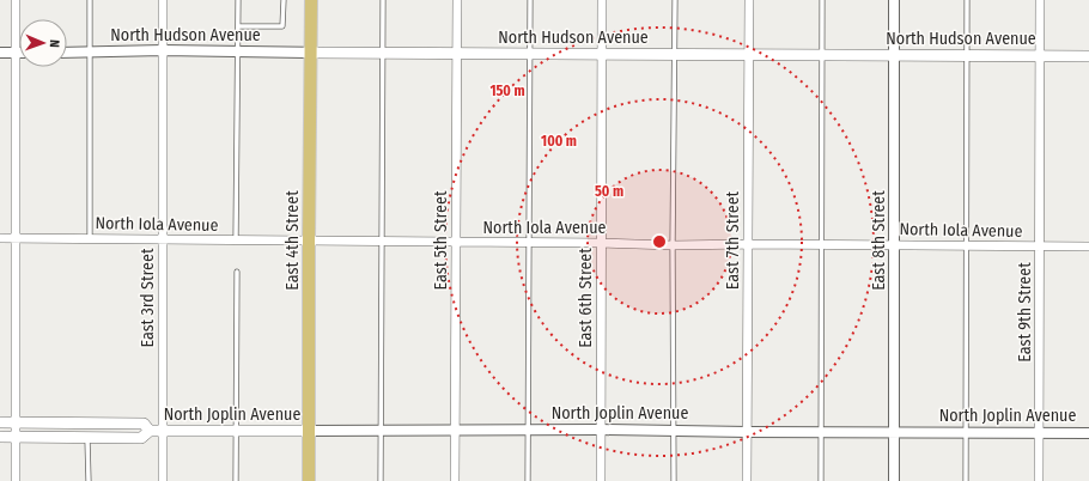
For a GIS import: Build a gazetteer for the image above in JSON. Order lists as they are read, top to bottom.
{
  "streets": {
    "main road": ["North Hudson Avenue", "East 4th Street", "North Joplin Avenue"],
    "street": [
      "North Iola Avenue",
      "East 5th Street",
      "East 7th Street",
      "East 8th Street",
      "East 3rd Street",
      "East 6th Street",
      "East 9th Street"
    ]
  },
  "crossings": [
    ["North Hudson Avenue", "East 4th Street"],
    ["North Hudson Avenue", "East 5th Street"],
    ["North Hudson Avenue", "East 7th Street"],
    ["North Hudson Avenue", "East 8th Street"],
    ["North Hudson Avenue", "East 3rd Street"],
    ["North Hudson Avenue", "East 6th Street"],
    ["North Hudson Avenue", "East 9th Street"],
    ["North Iola Avenue", "East 4th Street"],
    ["North Iola Avenue", "East 5th Street"],
    ["North Iola Avenue", "East 7th Street"],
    ["North Iola Avenue", "East 8th Street"],
    ["North Iola Avenue", "East 3rd Street"],
    ["North Iola Avenue", "East 6th Street"],
    ["North Iola Avenue", "East 9th Street"],
    ["East 4th Street", "North Joplin Avenue"],
    ["East 5th Street", "North Joplin Avenue"],
    ["East 7th Street", "North Joplin Avenue"],
    ["East 8th Street", "North Joplin Avenue"],
    ["East 3rd Street", "North Joplin Avenue"],
    ["East 6th Street", "North Joplin Avenue"],
    ["East 9th Street", "North Joplin Avenue"]
  ],
  "north": "right",
  "rings": ["150 m", "100 m", "50 m"]
}
